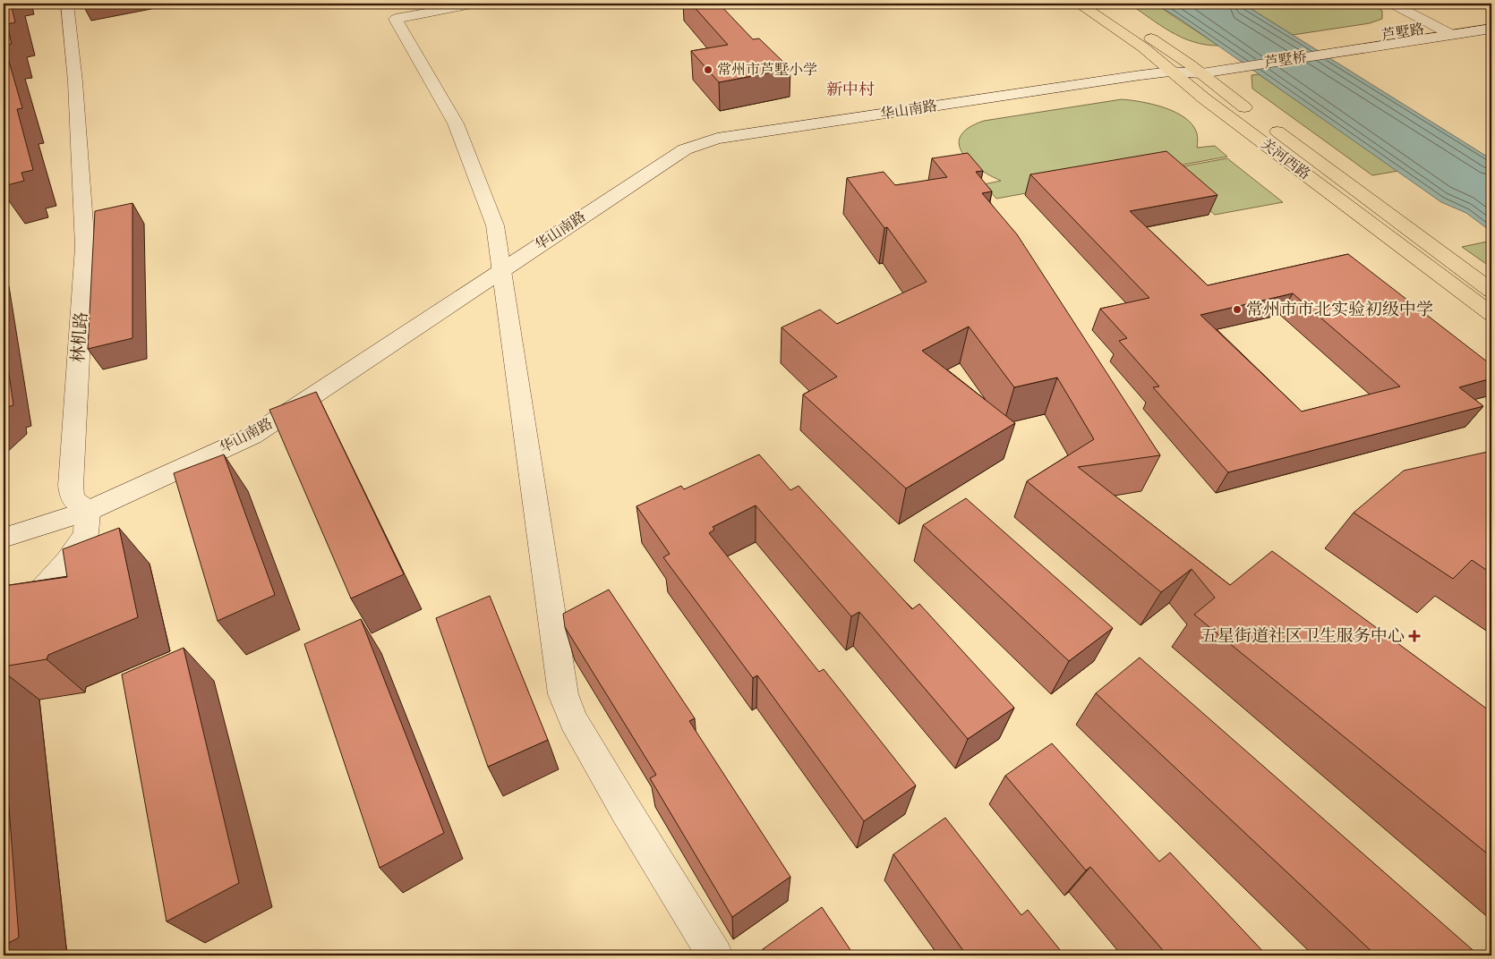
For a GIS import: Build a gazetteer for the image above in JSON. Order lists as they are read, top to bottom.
{
  "streets": {
    "main road": ["关河西路"],
    "street": [
      "芦墅路",
      "芦墅桥",
      "华山南路",
      "林机路"
    ]
  },
  "crossings": [
    ["芦墅路", "芦墅桥"],
    ["芦墅桥", "关河西路"],
    ["华山南路", "关河西路"],
    ["华山南路", "林机路"]
  ],
  "districts": ["新中村"],
  "places": {
    "other": ["常州市芦墅小学", "常州市市北实验初级中学"],
    "health": ["五星街道社区卫生服务中心"]
  }
}
